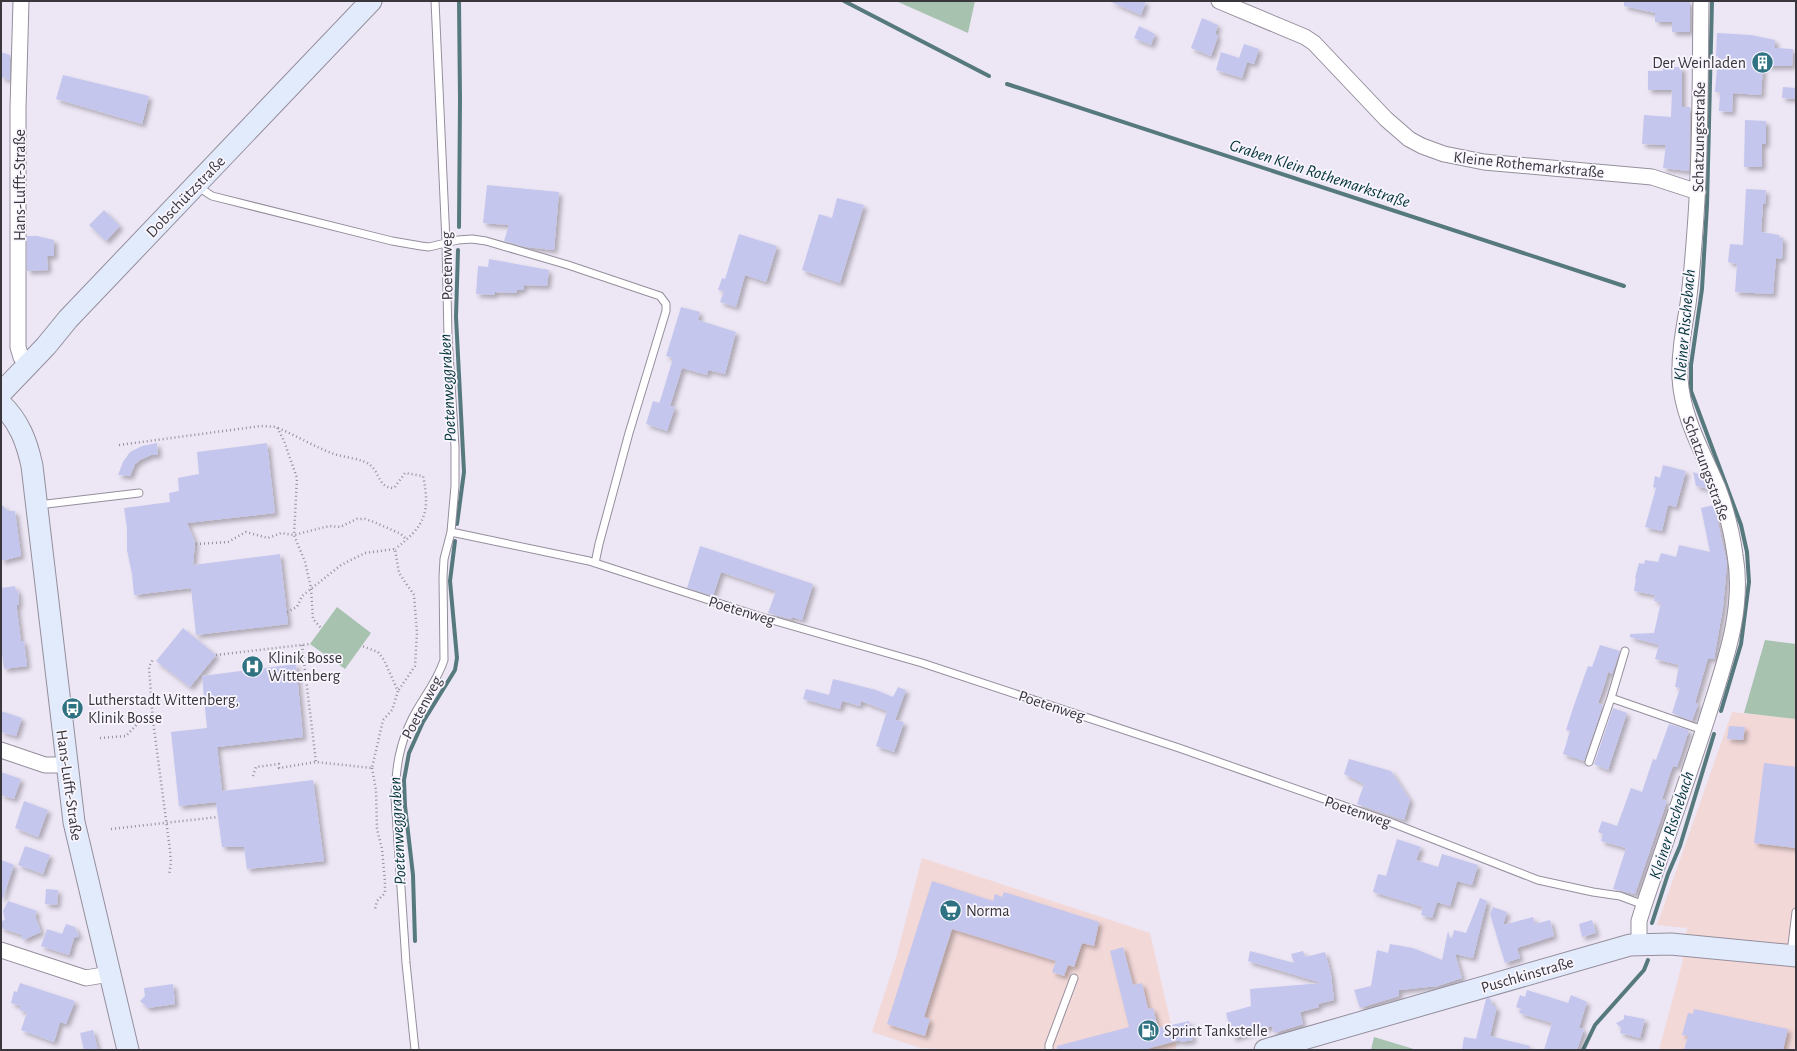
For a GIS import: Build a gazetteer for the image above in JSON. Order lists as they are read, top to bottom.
{
  "streets": {
    "street": [
      "Schatzungsstraße",
      "Kleine Rothemarkstraße",
      "Hans-Lufft-Straße",
      "Dobschützstraße",
      "Puschkinstraße"
    ],
    "lane": ["Poetenweg"]
  },
  "crossings": [
    ["Schatzungsstraße", "Kleine Rothemarkstraße"],
    ["Schatzungsstraße", "Poetenweg"],
    ["Schatzungsstraße", "Puschkinstraße"],
    ["Hans-Lufft-Straße", "Dobschützstraße"]
  ],
  "water": ["Graben Klein Rothemarkstraße", "Kleiner Rischebach", "Poetenweggraben"],
  "places": {
    "building": ["Der Weinladen"],
    "hospital": ["Klinik Bosse Wittenberg"],
    "bus stop": ["Lutherstadt Wittenberg, Klinik Bosse"],
    "supermarket": ["Norma"],
    "fuel station": ["Sprint Tankstelle"]
  }
}
